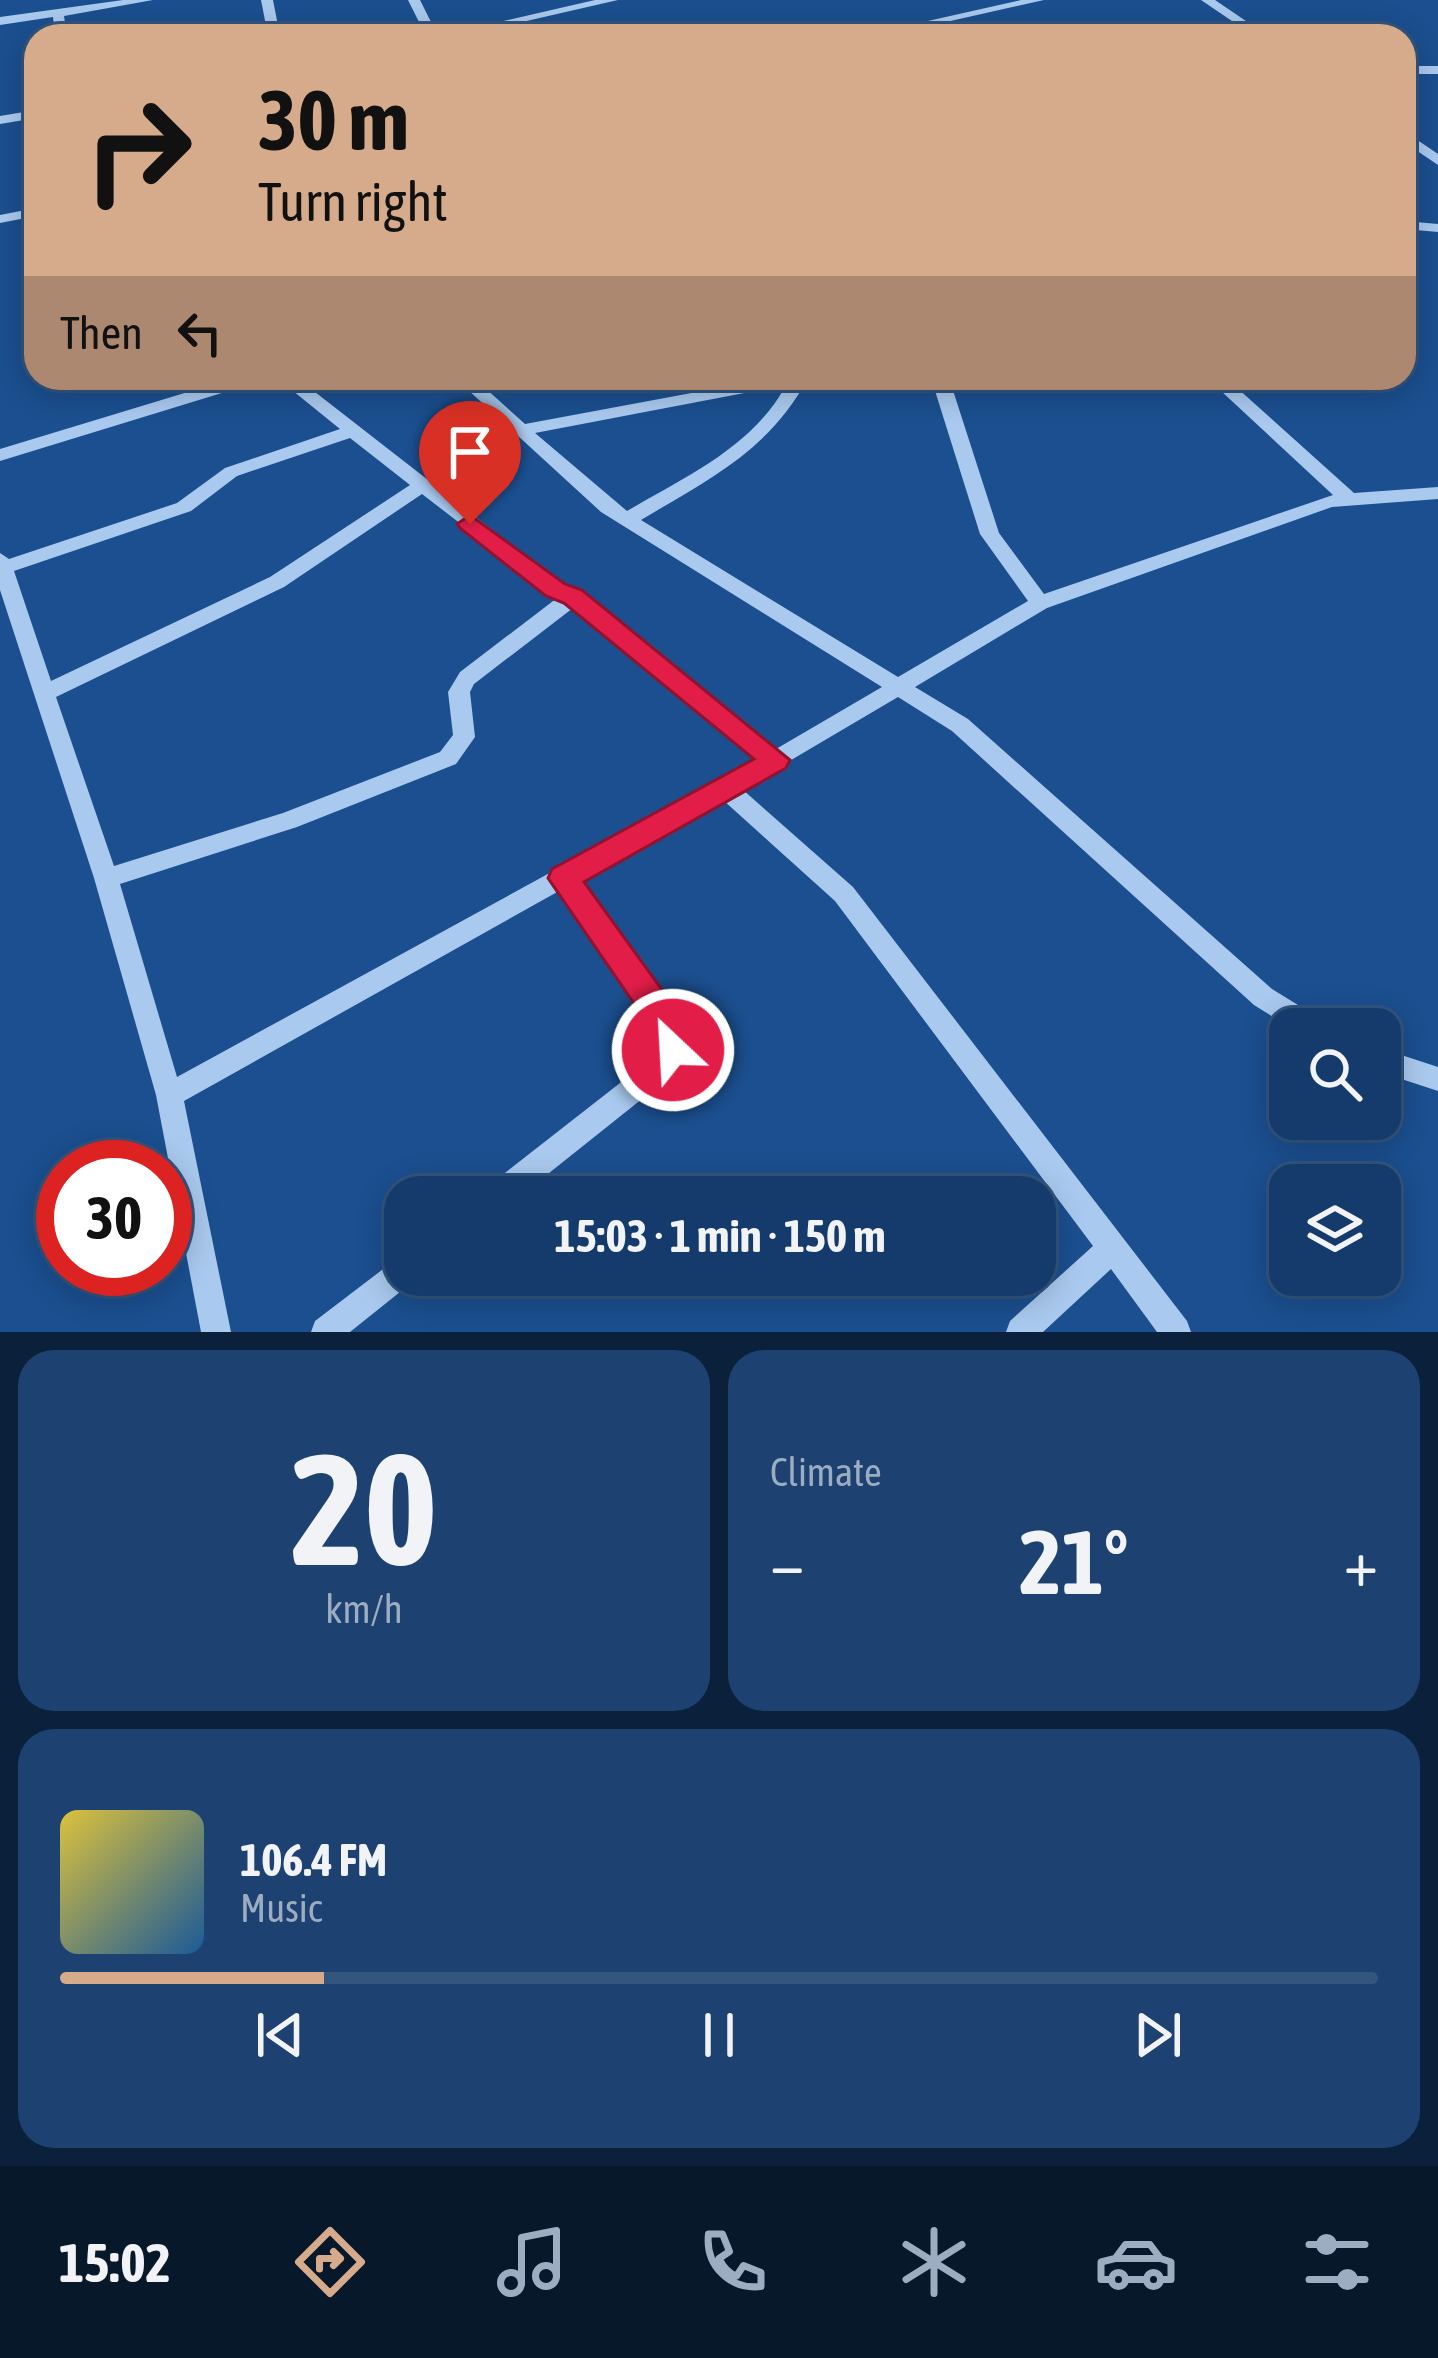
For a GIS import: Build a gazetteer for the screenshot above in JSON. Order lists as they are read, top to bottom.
{
  "page": {
    "turn": ["30 m", "Turn right"],
    "then": "Then",
    "limit": "30",
    "trip": "15:03 · 1 min · 150 m",
    "tile": [
      ["20", "km/h"],
      "Climate"
    ],
    "heat": ["−", "21°", "+"],
    "song": ["106.4 FM", "Music"],
    "tabs": "15:02"
  }
}
